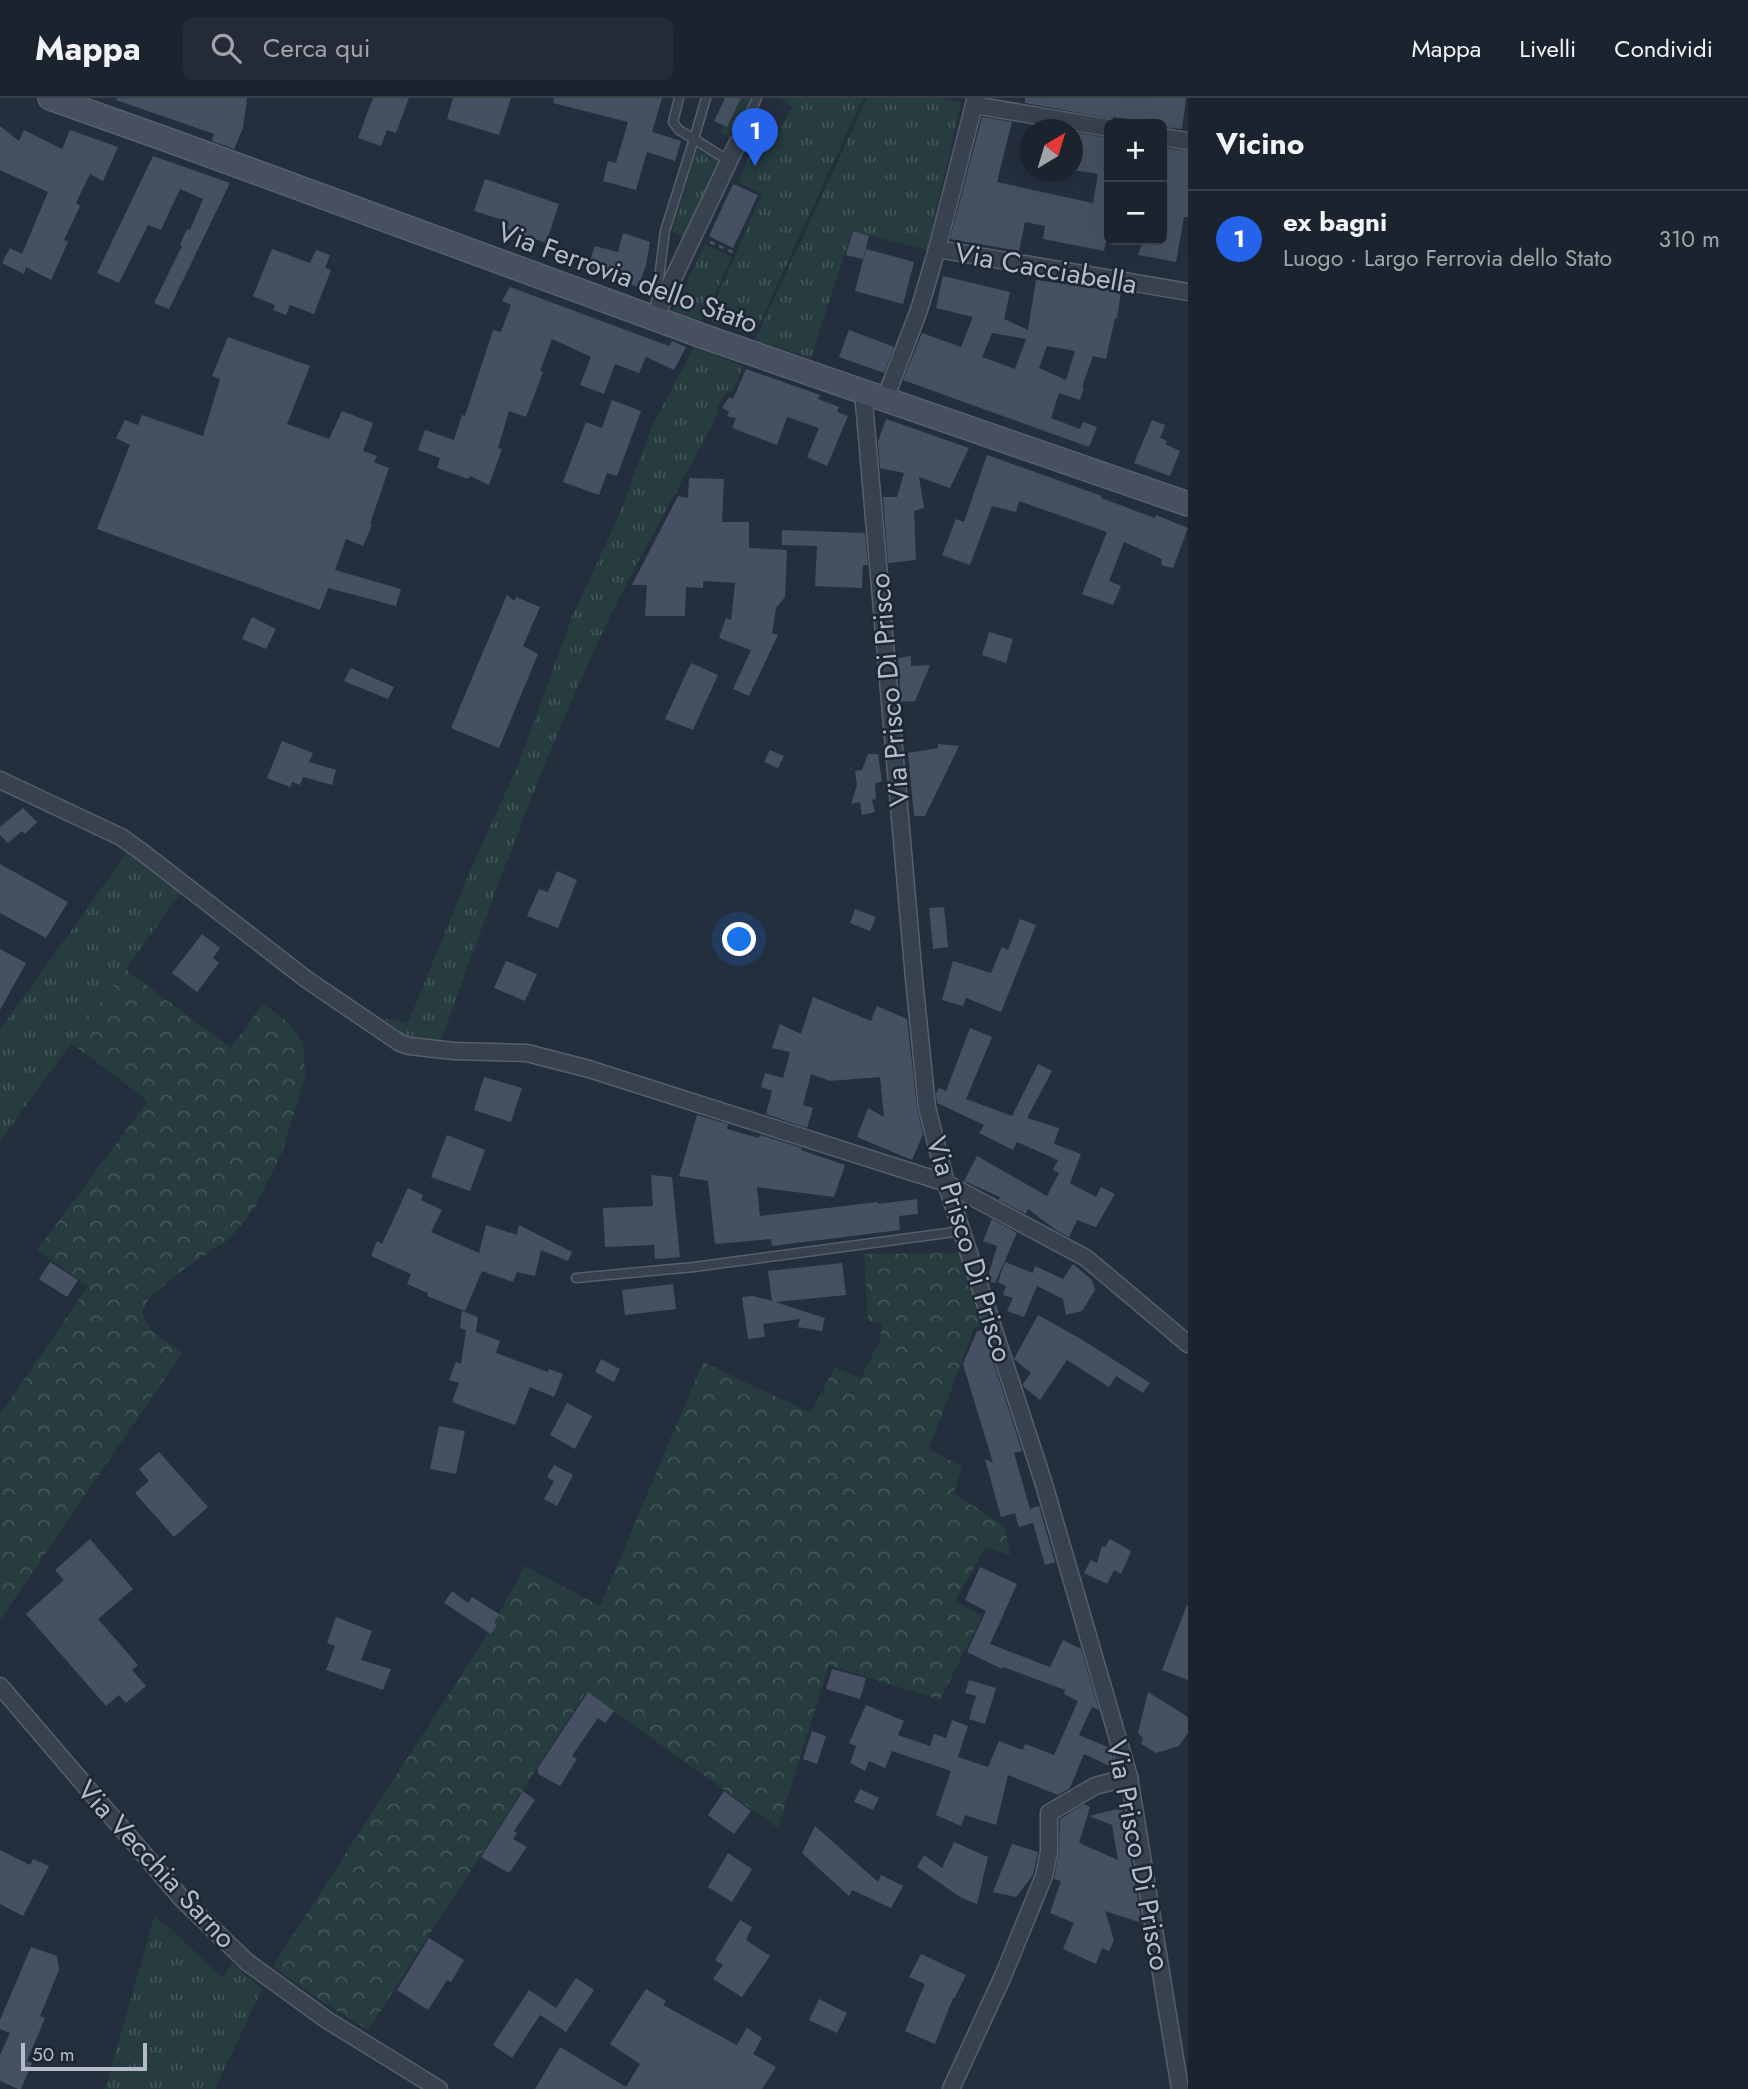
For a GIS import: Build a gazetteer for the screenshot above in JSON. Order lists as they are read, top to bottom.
{
  "streets": {
    "main road": ["Via Ferrovia dello Stato"],
    "street": ["Via Cacciabella", "Via Prisco Di Prisco", "Via Vecchia Sarno"]
  },
  "crossings": [
    ["Via Cacciabella", "Via Ferrovia dello Stato"],
    ["Via Ferrovia dello Stato", "Via Prisco Di Prisco"]
  ],
  "scale_bar": "50 m",
  "north": "top right",
  "page": {
    "header": "Mappa",
    "search": "Cerca qui",
    "nav": ["Mappa", "Livelli", "Condividi"],
    "heading": "Vicino",
    "pins": "1",
    "map_buttons": ["+", "−"],
    "list": [
      {
        "mark": "1",
        "name": "ex bagni",
        "note": "Luogo · Largo Ferrovia dello Stato",
        "value": "310 m"
      }
    ],
    "scale": "50 m"
  }
}
